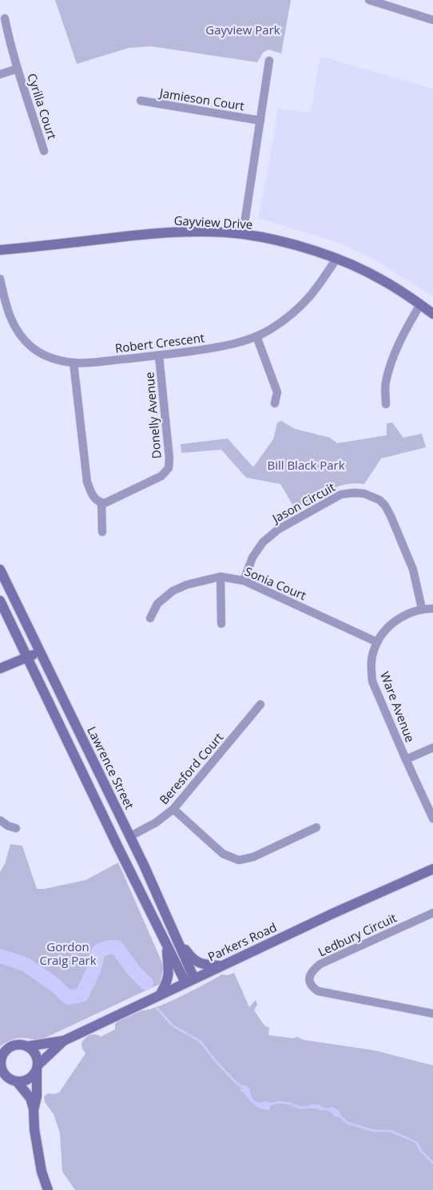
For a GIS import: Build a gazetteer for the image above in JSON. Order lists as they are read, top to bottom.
{
  "streets": {
    "main road": ["Gayview Drive", "Lawrence Street", "Parkers Road"],
    "street": [
      "Jamieson Court",
      "Cyrilla Court",
      "Robert Crescent",
      "Donelly Avenue",
      "Jason Circuit",
      "Sonia Court",
      "Ware Avenue",
      "Beresford Court",
      "Ledbury Circuit"
    ]
  },
  "crossings": [
    ["Gayview Drive", "Robert Crescent"],
    ["Robert Crescent", "Donelly Avenue"],
    ["Jason Circuit", "Sonia Court"],
    ["Jason Circuit", "Ware Avenue"],
    ["Sonia Court", "Ware Avenue"],
    ["Lawrence Street", "Beresford Court"],
    ["Lawrence Street", "Parkers Road"]
  ],
  "parks": ["Gayview Park", "Bill Black Park", "Gordon Craig Park"]
}
